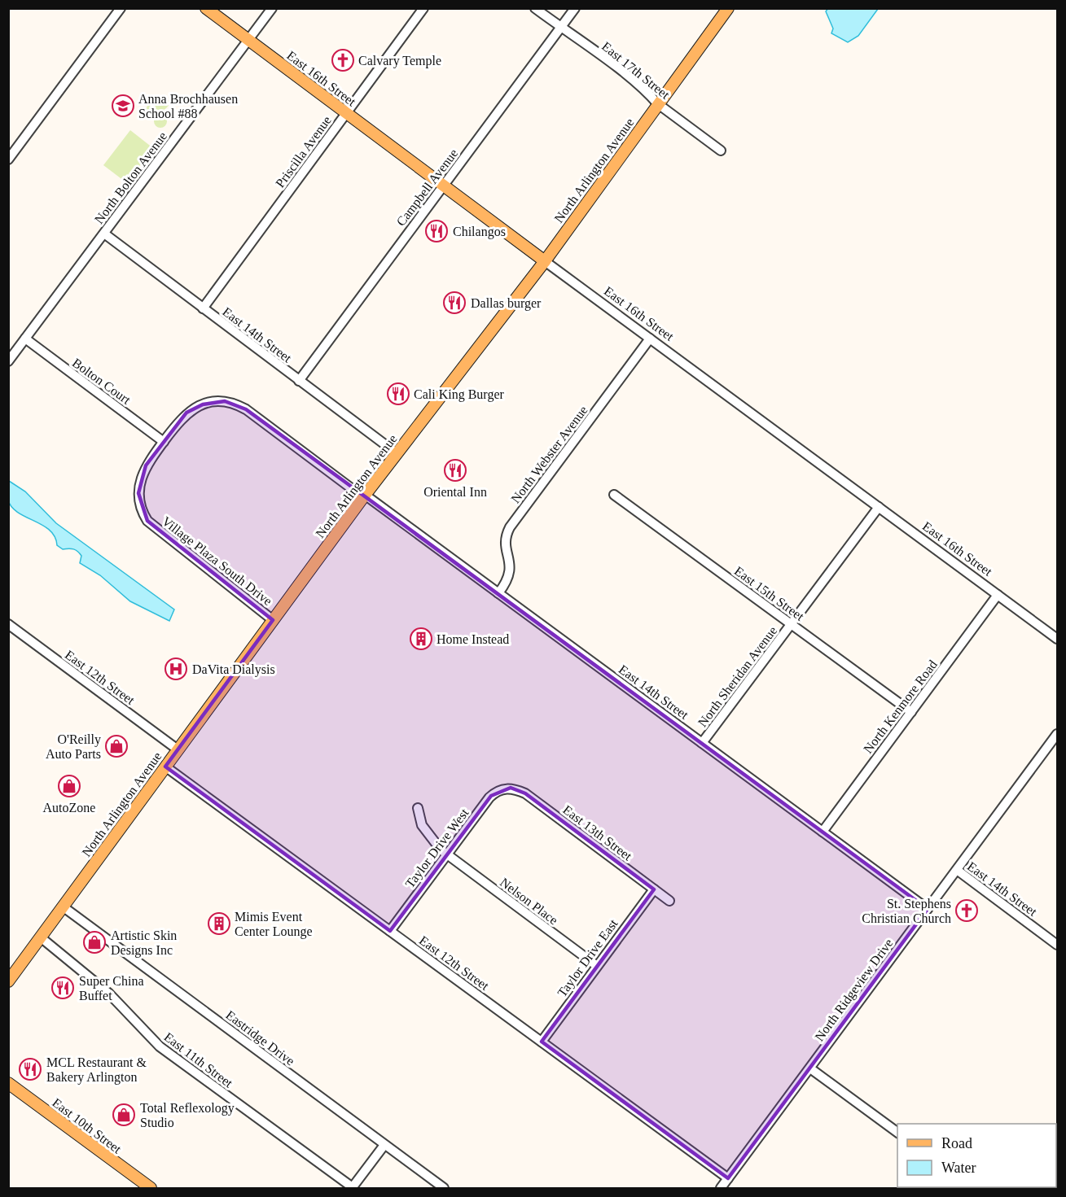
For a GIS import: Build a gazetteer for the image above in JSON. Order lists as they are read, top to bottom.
{
  "streets": {
    "main road": ["East 16th Street", "North Arlington Avenue", "East 10th Street"],
    "street": [
      "East 17th Street",
      "Priscilla Avenue",
      "North Bolton Avenue",
      "Campbell Avenue",
      "East 14th Street",
      "Bolton Court",
      "North Webster Avenue",
      "Village Plaza South Drive",
      "East 15th Street",
      "North Sheridan Avenue",
      "East 12th Street",
      "North Kenmore Road",
      "East 13th Street",
      "Taylor Drive West",
      "Nelson Place",
      "Taylor Drive East",
      "North Ridgeview Drive",
      "Eastridge Drive",
      "East 11th Street"
    ]
  },
  "crossings": [
    ["East 17th Street", "North Arlington Avenue"],
    ["East 17th Street", "Campbell Avenue"],
    ["East 16th Street", "Priscilla Avenue"],
    ["East 16th Street", "North Arlington Avenue"],
    ["East 16th Street", "North Bolton Avenue"],
    ["East 16th Street", "Campbell Avenue"],
    ["East 16th Street", "North Webster Avenue"],
    ["East 16th Street", "North Sheridan Avenue"],
    ["East 16th Street", "North Kenmore Road"],
    ["Priscilla Avenue", "East 14th Street"],
    ["North Arlington Avenue", "East 14th Street"],
    ["North Arlington Avenue", "Village Plaza South Drive"],
    ["North Arlington Avenue", "East 12th Street"],
    ["North Arlington Avenue", "Eastridge Drive"],
    ["North Arlington Avenue", "East 11th Street"],
    ["North Bolton Avenue", "East 14th Street"],
    ["North Bolton Avenue", "Bolton Court"],
    ["Campbell Avenue", "East 14th Street"],
    ["East 14th Street", "North Webster Avenue"],
    ["East 14th Street", "Village Plaza South Drive"],
    ["East 14th Street", "North Sheridan Avenue"],
    ["East 14th Street", "North Kenmore Road"],
    ["East 14th Street", "North Ridgeview Drive"],
    ["Bolton Court", "Village Plaza South Drive"],
    ["East 15th Street", "North Sheridan Avenue"],
    ["East 15th Street", "North Kenmore Road"],
    ["East 12th Street", "Taylor Drive West"],
    ["East 12th Street", "Taylor Drive East"],
    ["East 12th Street", "North Ridgeview Drive"],
    ["East 13th Street", "Taylor Drive West"],
    ["East 13th Street", "Taylor Drive East"],
    ["Taylor Drive West", "Nelson Place"],
    ["Nelson Place", "Taylor Drive East"]
  ],
  "places": {
    "church": ["Calvary Temple", "St. Stephens Christian Church"],
    "school or university": ["Anna Brochhausen School #88"],
    "restaurant": [
      "Chilangos",
      "Dallas burger",
      "Cali King Burger",
      "Oriental Inn",
      "Super China Buffet",
      "MCL Restaurant & Bakery Arlington"
    ],
    "building": ["Home Instead", "Mimis Event Center Lounge"],
    "hospital": ["DaVita Dialysis"],
    "shop": [
      "O'Reilly Auto Parts",
      "AutoZone",
      "Artistic Skin Designs Inc",
      "Total Reflexology Studio"
    ]
  },
  "legend": ["Road", "Water"]
}
